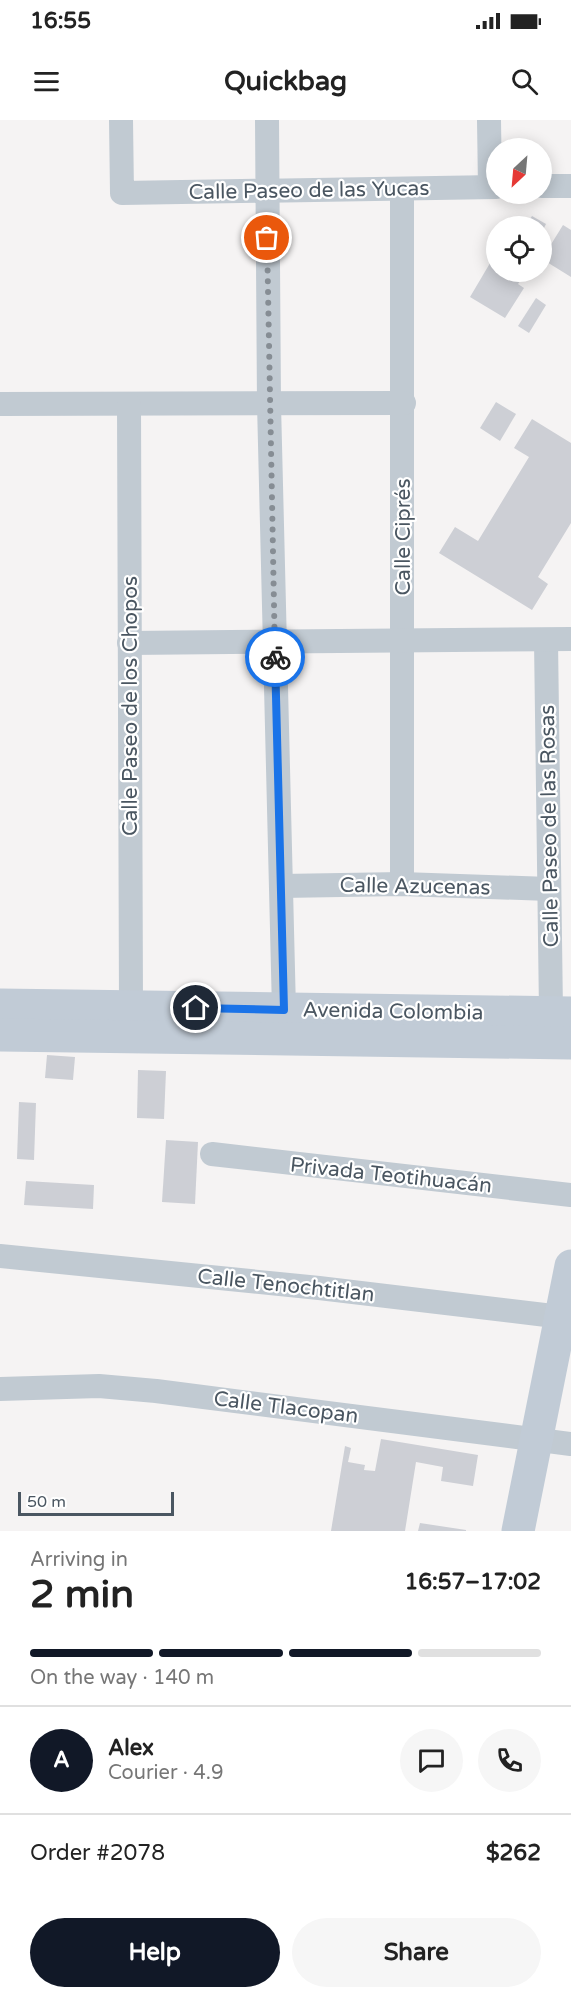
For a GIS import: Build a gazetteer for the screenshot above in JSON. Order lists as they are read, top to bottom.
{
  "streets": {
    "street": [
      "Calle Paseo de las Yucas",
      "Calle Ciprés",
      "Calle Paseo de los Chopos",
      "Calle Paseo de las Rosas",
      "Calle Azucenas",
      "Avenida Colombia",
      "Privada Teotihuacán",
      "Calle Tenochtitlan",
      "Calle Tlacopan"
    ]
  },
  "crossings": [
    ["Calle Paseo de las Yucas", "Calle Ciprés"],
    ["Calle Ciprés", "Calle Azucenas"],
    ["Calle Paseo de los Chopos", "Avenida Colombia"],
    ["Calle Paseo de las Rosas", "Calle Azucenas"],
    ["Calle Paseo de las Rosas", "Avenida Colombia"]
  ],
  "scale_bar": "50 m",
  "north": "bottom left",
  "page": {
    "status": "16:55",
    "header": "Quickbag",
    "scale": "50 m",
    "heading": ["2 min", "Arriving in", "16:57–17:02"],
    "panel": [
      "Alex",
      "Courier · 4.9",
      "Order #2078",
      "$262"
    ],
    "bar": "On the way · 140 m",
    "round": "A",
    "buttons": ["Help", "Share"]
  }
}
